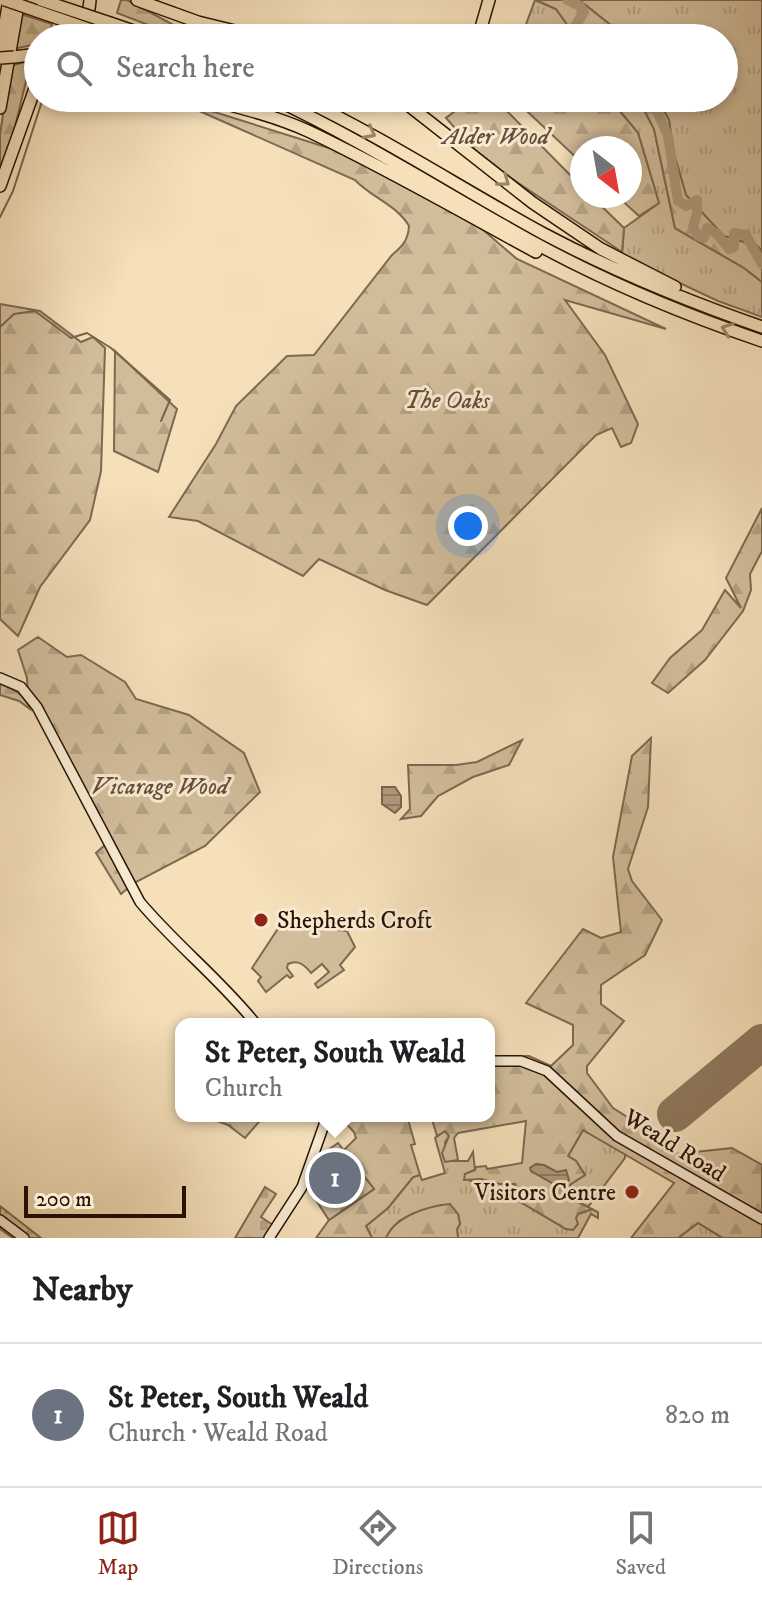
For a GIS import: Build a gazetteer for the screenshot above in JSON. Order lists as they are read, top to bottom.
{
  "streets": {
    "street": ["Weald Road"]
  },
  "parks": ["Alder Wood", "The Oaks", "Vicarage Wood"],
  "places": ["Shepherds Croft", "Visitors Centre"],
  "scale_bar": "200 m",
  "north": "bottom right",
  "page": {
    "search": "Search here",
    "popup": ["St Peter, South Weald", "Church"],
    "pins": "1",
    "scale": "200 m",
    "heading": "Nearby",
    "list": [
      {
        "mark": "1",
        "name": "St Peter, South Weald",
        "note": "Church · Weald Road",
        "value": "820 m"
      }
    ],
    "nav": ["Map", "Directions", "Saved"]
  }
}
